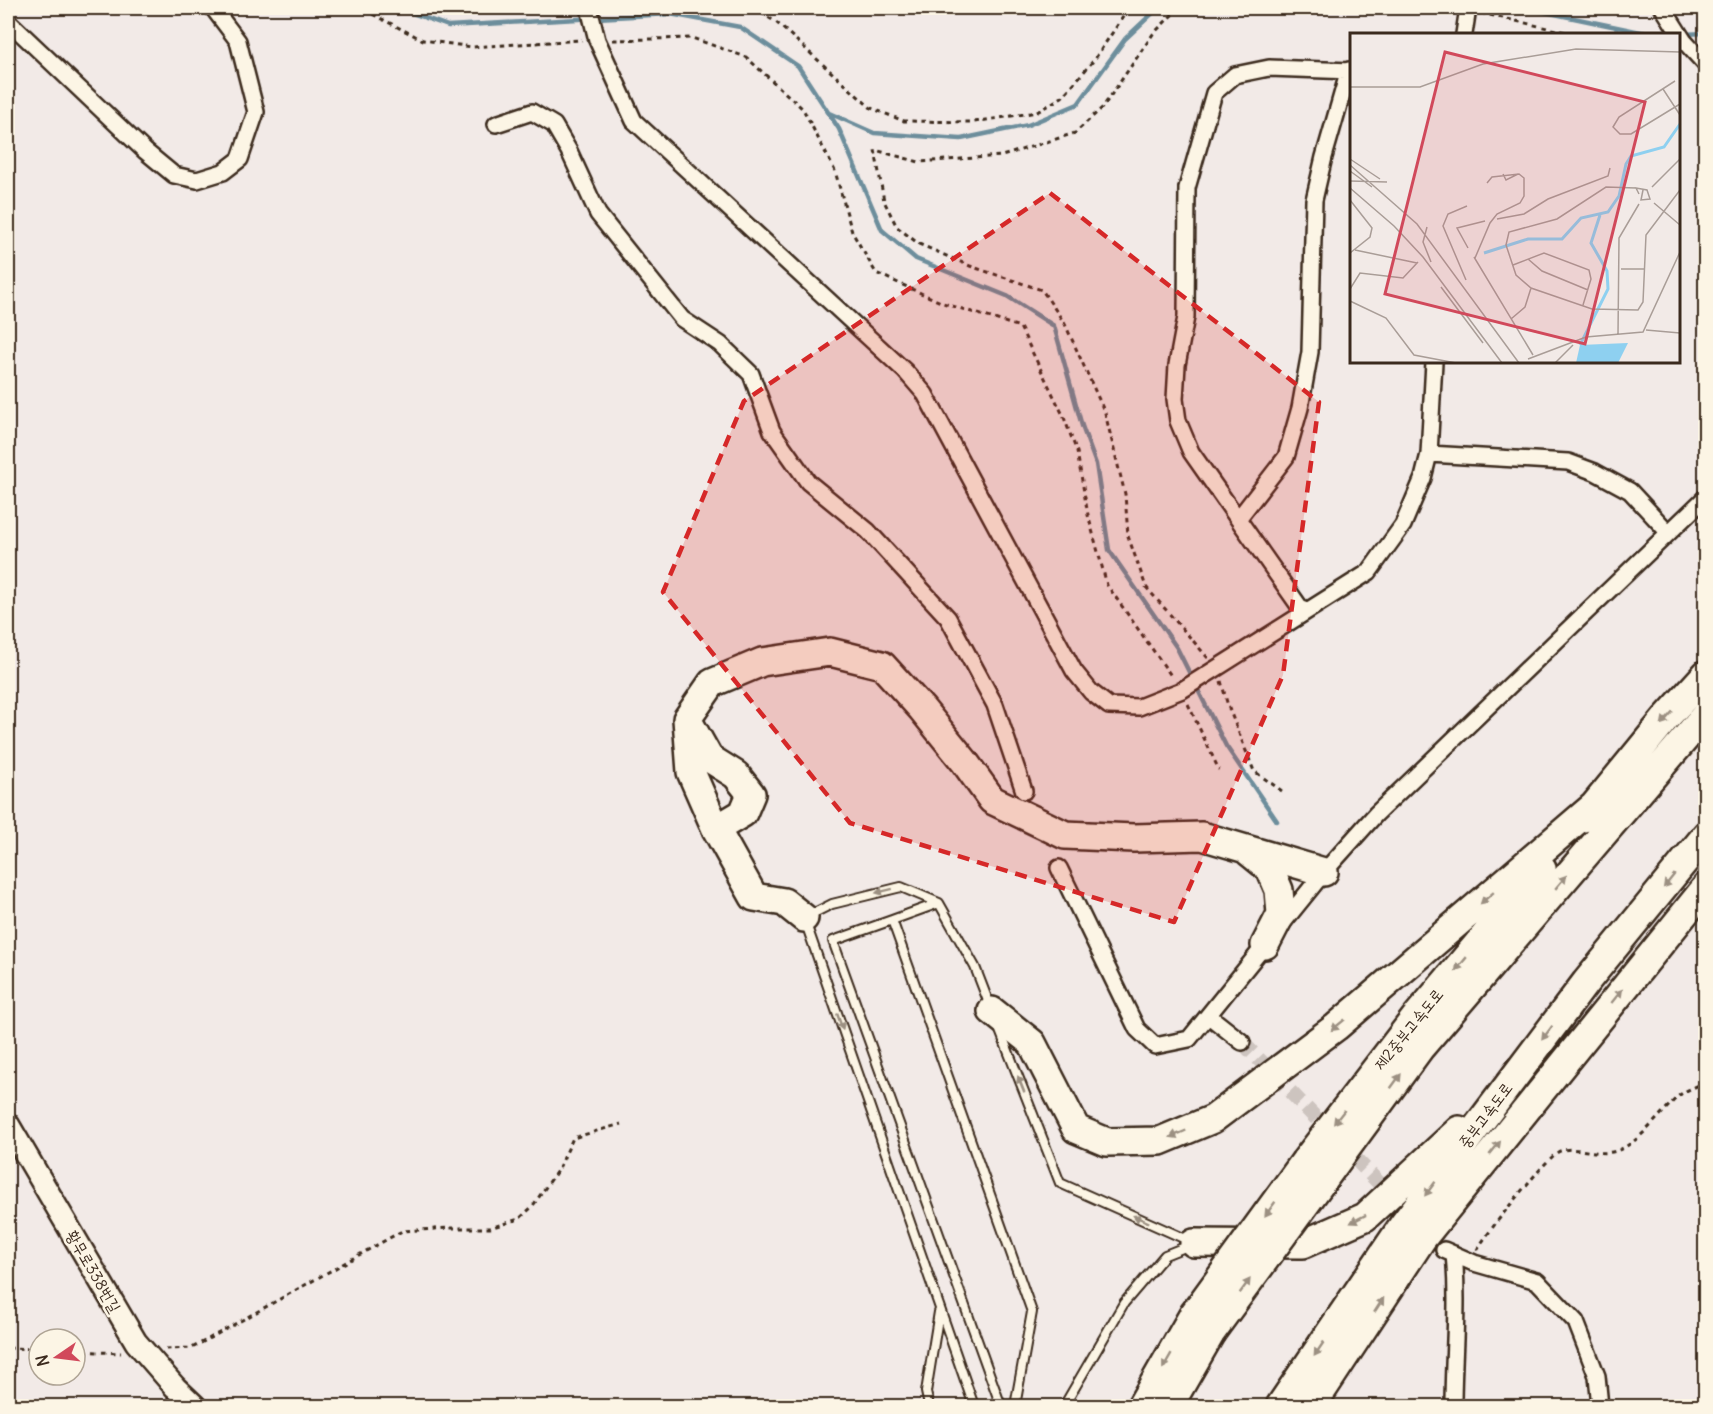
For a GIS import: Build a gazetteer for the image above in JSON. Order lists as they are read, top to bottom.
{
  "streets": {
    "highway": ["제2중부고속도로", "중부고속도로"],
    "street": ["황무로338번길"]
  },
  "north": "left"
}
